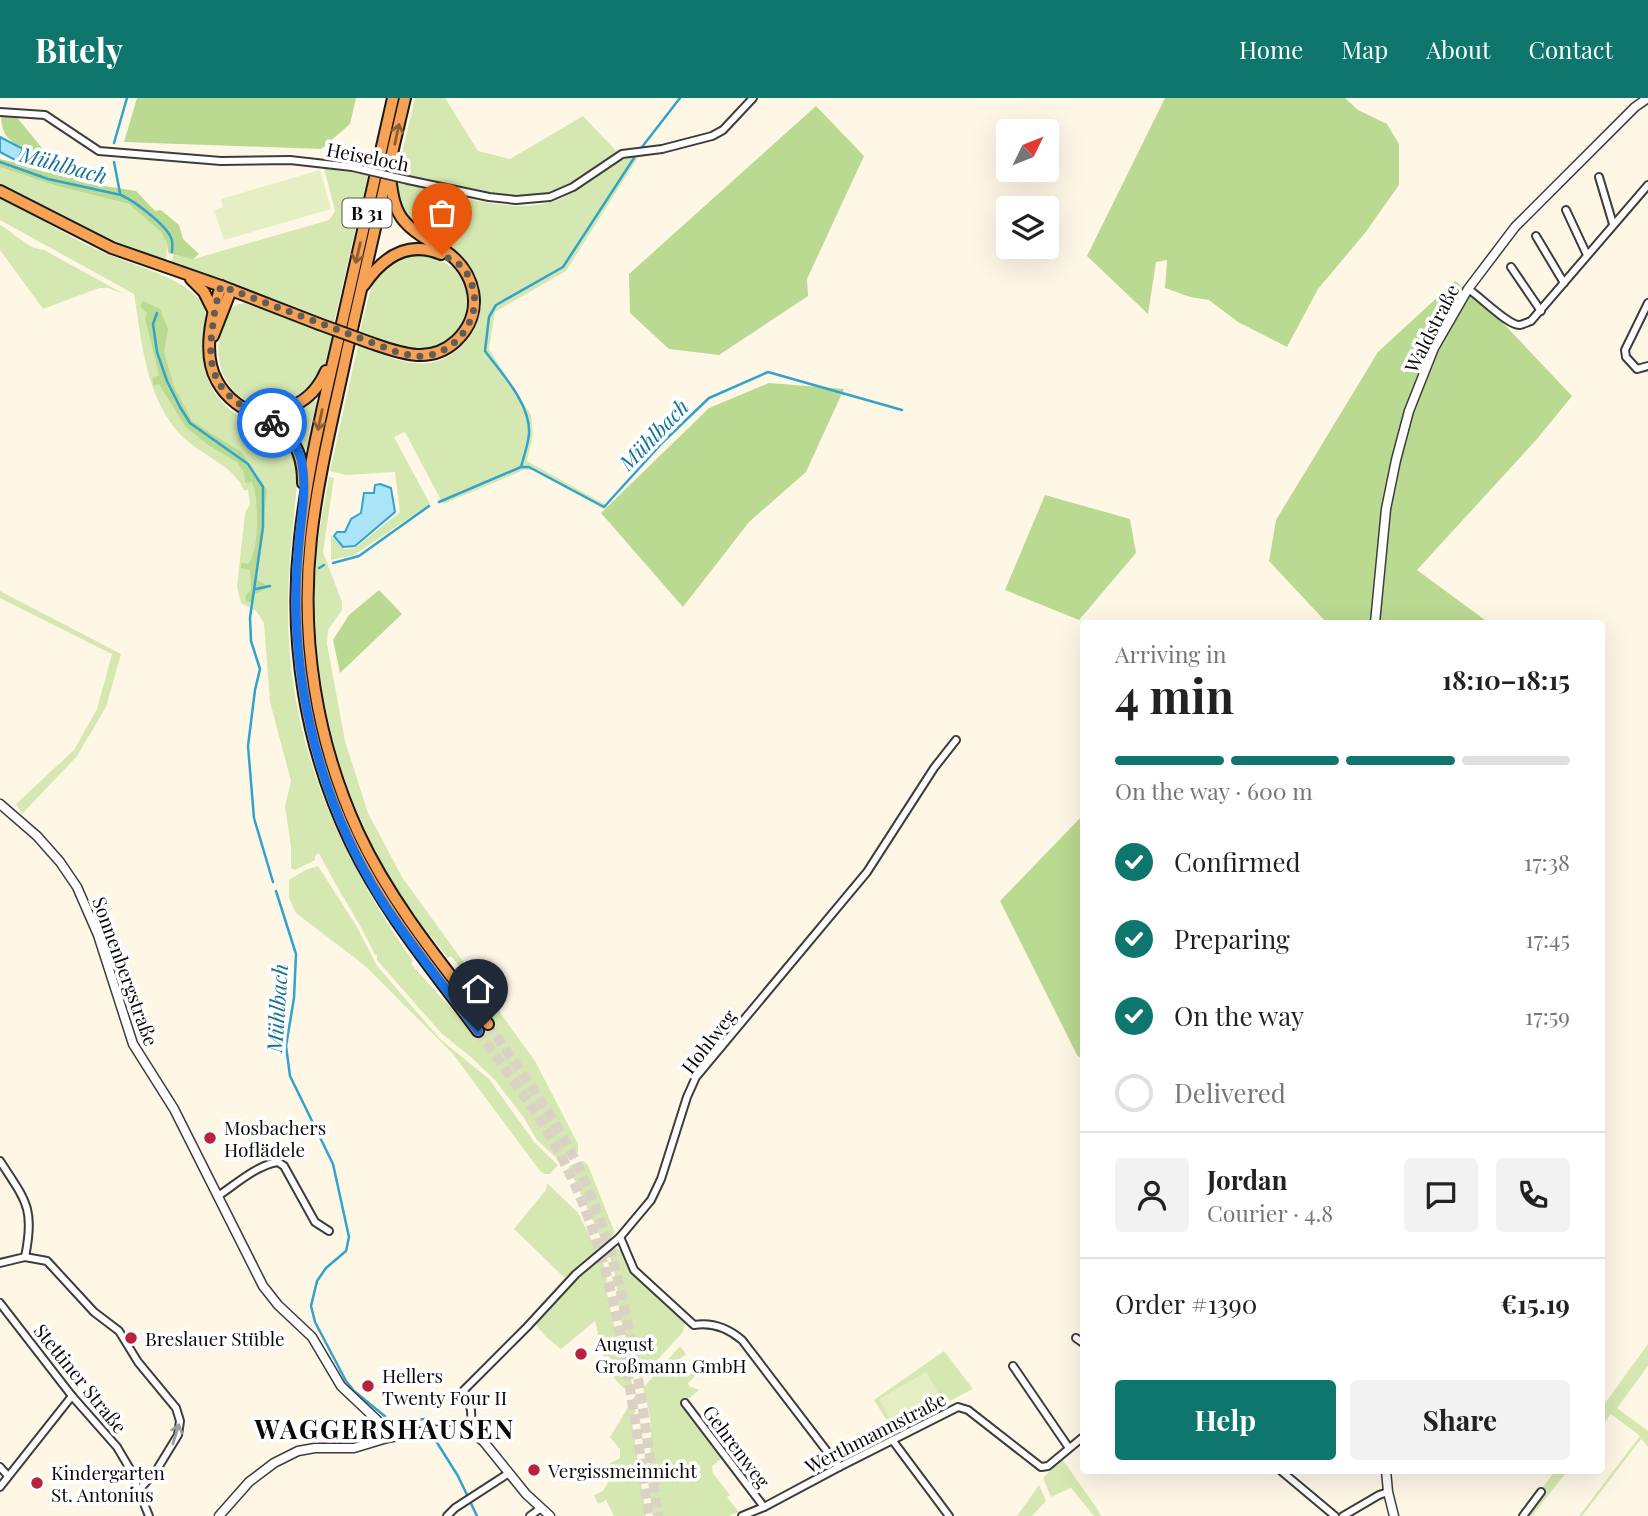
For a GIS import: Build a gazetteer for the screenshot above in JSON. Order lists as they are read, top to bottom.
{
  "streets": {
    "highway": ["B 31"],
    "street": [
      "Heiseloch",
      "Waldstraße",
      "Sonnenbergstraße",
      "Hohlweg",
      "Stettiner Straße",
      "Werthmannstraße",
      "Gehrenweg"
    ]
  },
  "crossings": [
    ["Werthmannstraße", "Gehrenweg"]
  ],
  "districts": ["WAGGERSHAUSEN"],
  "water": ["Mühlbach"],
  "places": [
    "Mosbachers Hoflädele",
    "Breslauer Stüble",
    "August Großmann GmbH",
    "Hellers Twenty Four II",
    "Vergissmeinnicht",
    "Kindergarten St. Antonius"
  ],
  "north": "top right",
  "page": {
    "header": "Bitely",
    "nav": [
      "Home",
      "Map",
      "About",
      "Contact"
    ],
    "heading": ["4 min", "Arriving in", "18:10–18:15"],
    "panel": [
      "Jordan",
      "Courier · 4.8",
      "Order #1390",
      "€15.19"
    ],
    "bar": "On the way · 600 m",
    "list": [
      ["Confirmed", "17:38"],
      ["Preparing", "17:45"],
      ["On the way", "17:59"],
      "Delivered"
    ],
    "buttons": ["Help", "Share"]
  }
}
